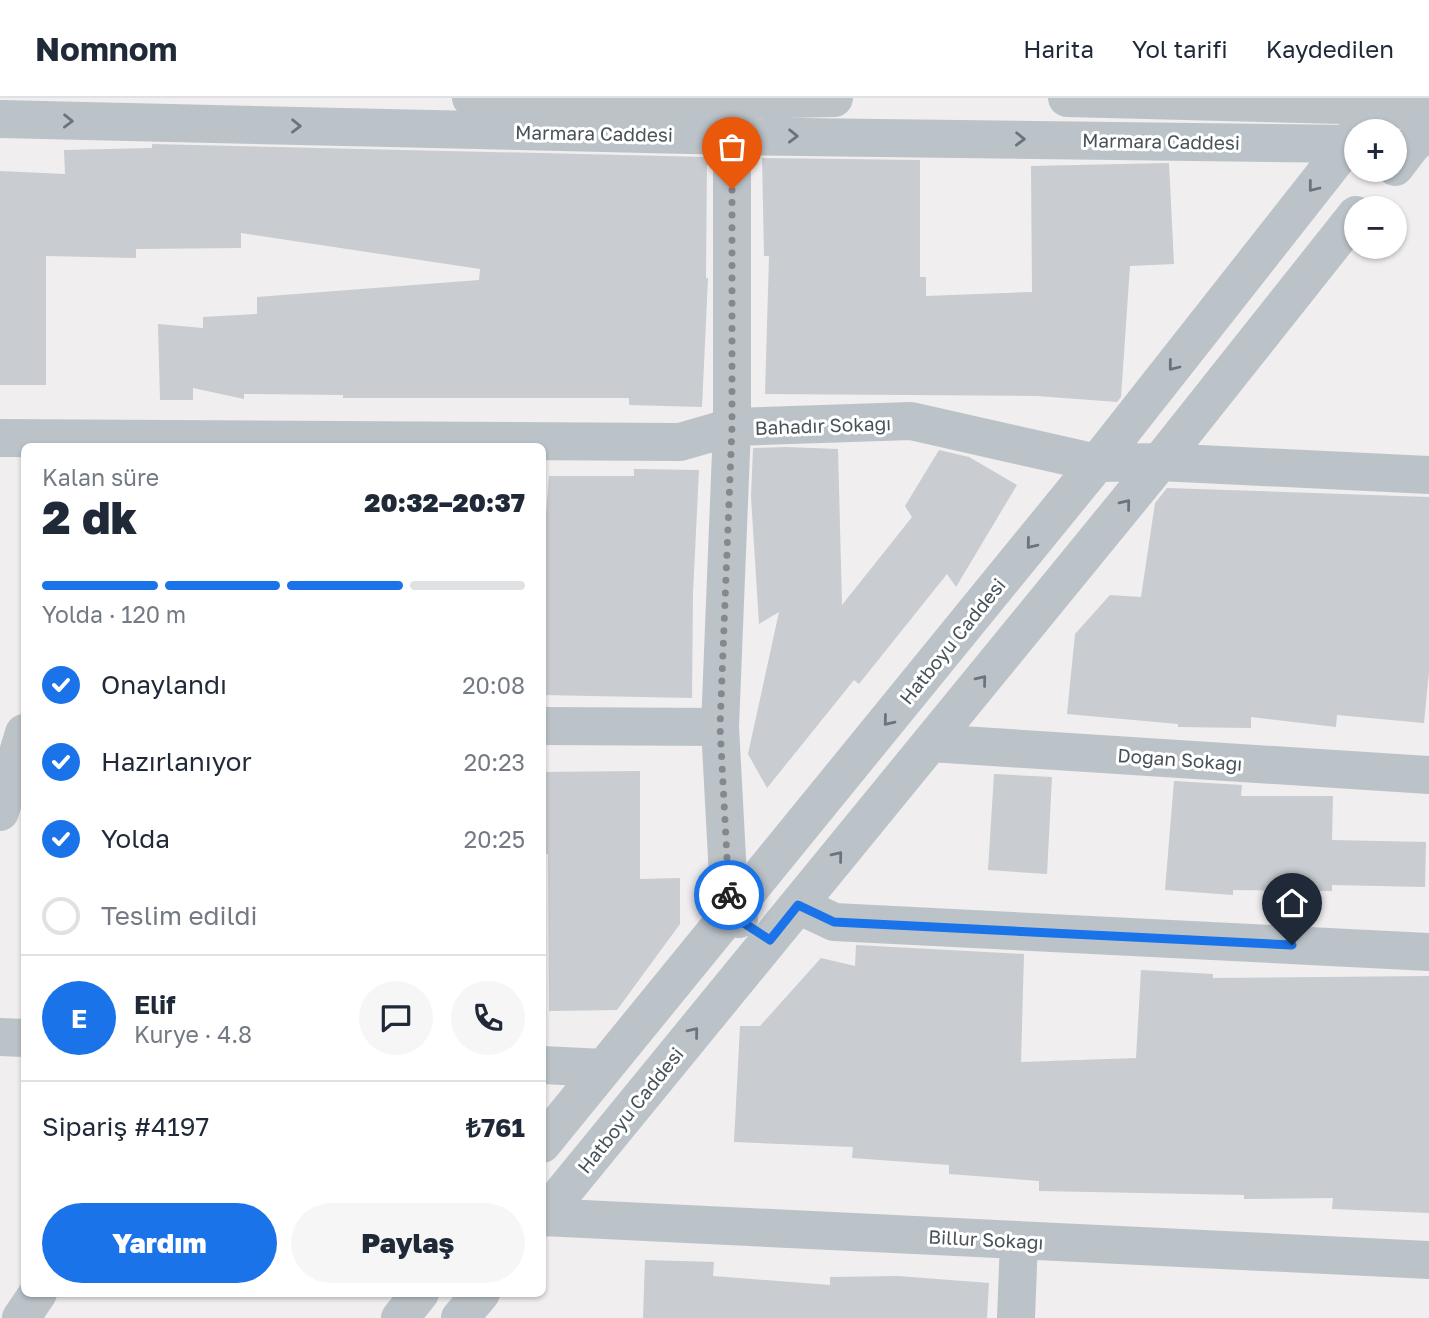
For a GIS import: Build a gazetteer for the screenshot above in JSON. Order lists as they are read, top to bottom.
{
  "streets": {
    "street": [
      "Marmara Caddesi",
      "Bahadır Sokağı",
      "Hatboyu Caddesi",
      "Doğan Sokağı",
      "Billur Sokağı"
    ]
  },
  "crossings": [
    ["Bahadır Sokağı", "Hatboyu Caddesi"],
    ["Hatboyu Caddesi", "Doğan Sokağı"]
  ],
  "page": {
    "header": "Nomnom",
    "nav": ["Harita", "Yol tarifi", "Kaydedilen"],
    "map_buttons": ["+", "−"],
    "heading": ["2 dk", "Kalan süre", "20:32–20:37"],
    "panel": [
      "Elif",
      "Kurye · 4.8",
      "Sipariş #4197",
      "₺761"
    ],
    "bar": "Yolda · 120 m",
    "list": [
      ["Onaylandı", "20:08"],
      ["Hazırlanıyor", "20:23"],
      ["Yolda", "20:25"],
      "Teslim edildi"
    ],
    "round": "E",
    "buttons": ["Yardım", "Paylaş"]
  }
}
